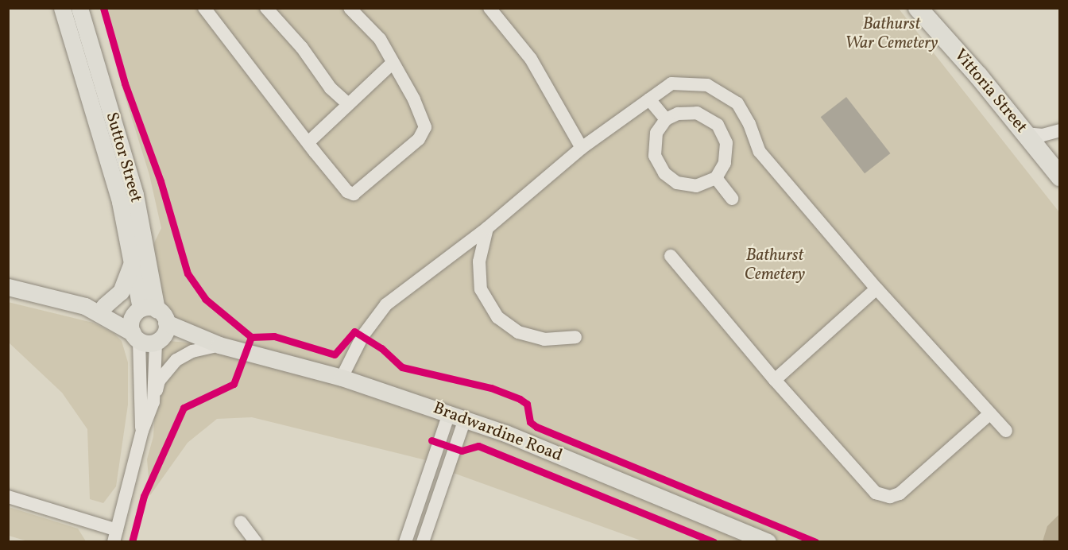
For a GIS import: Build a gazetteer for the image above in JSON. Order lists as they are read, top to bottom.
{
  "streets": {
    "highway": ["Vittoria Street"],
    "main road": ["Suttor Street", "Bradwardine Road"]
  },
  "crossings": [
    ["Suttor Street", "Bradwardine Road"]
  ],
  "parks": ["Bathurst War Cemetery", "Bathurst Cemetery"]
}
